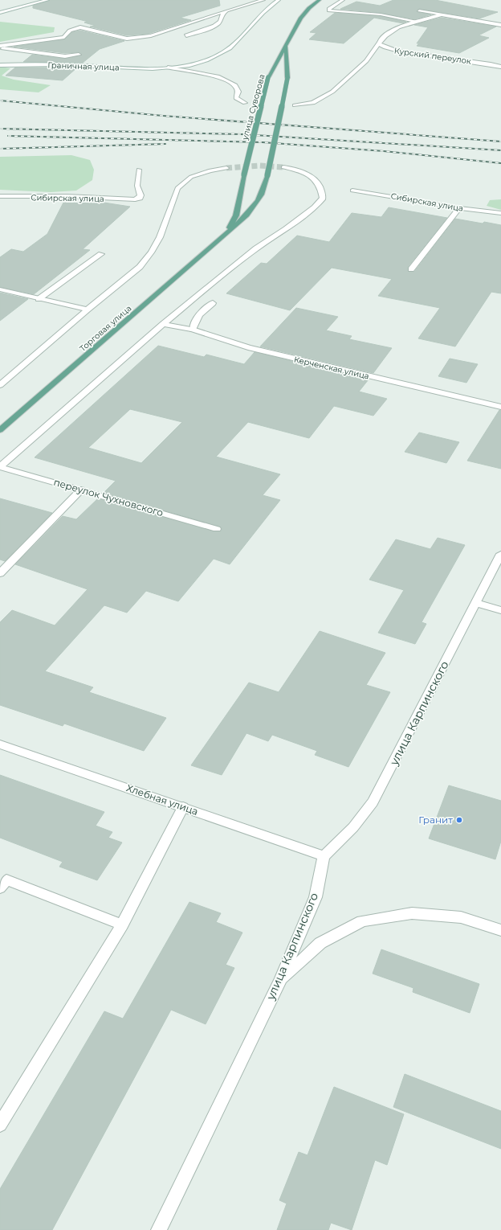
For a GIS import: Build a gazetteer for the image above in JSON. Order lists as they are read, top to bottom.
{
  "streets": {
    "main road": ["улица Суворова", "Торговая улица"],
    "street": [
      "Курский переулок",
      "Граничная улица",
      "Сибирская улица",
      "Керченская улица",
      "переулок Чухновского",
      "улица Карпинского",
      "Хлебная улица"
    ]
  },
  "crossings": [
    ["улица Суворова", "Торговая улица"],
    ["улица Карпинского", "Хлебная улица"]
  ],
  "places": ["Гранит"]
}
